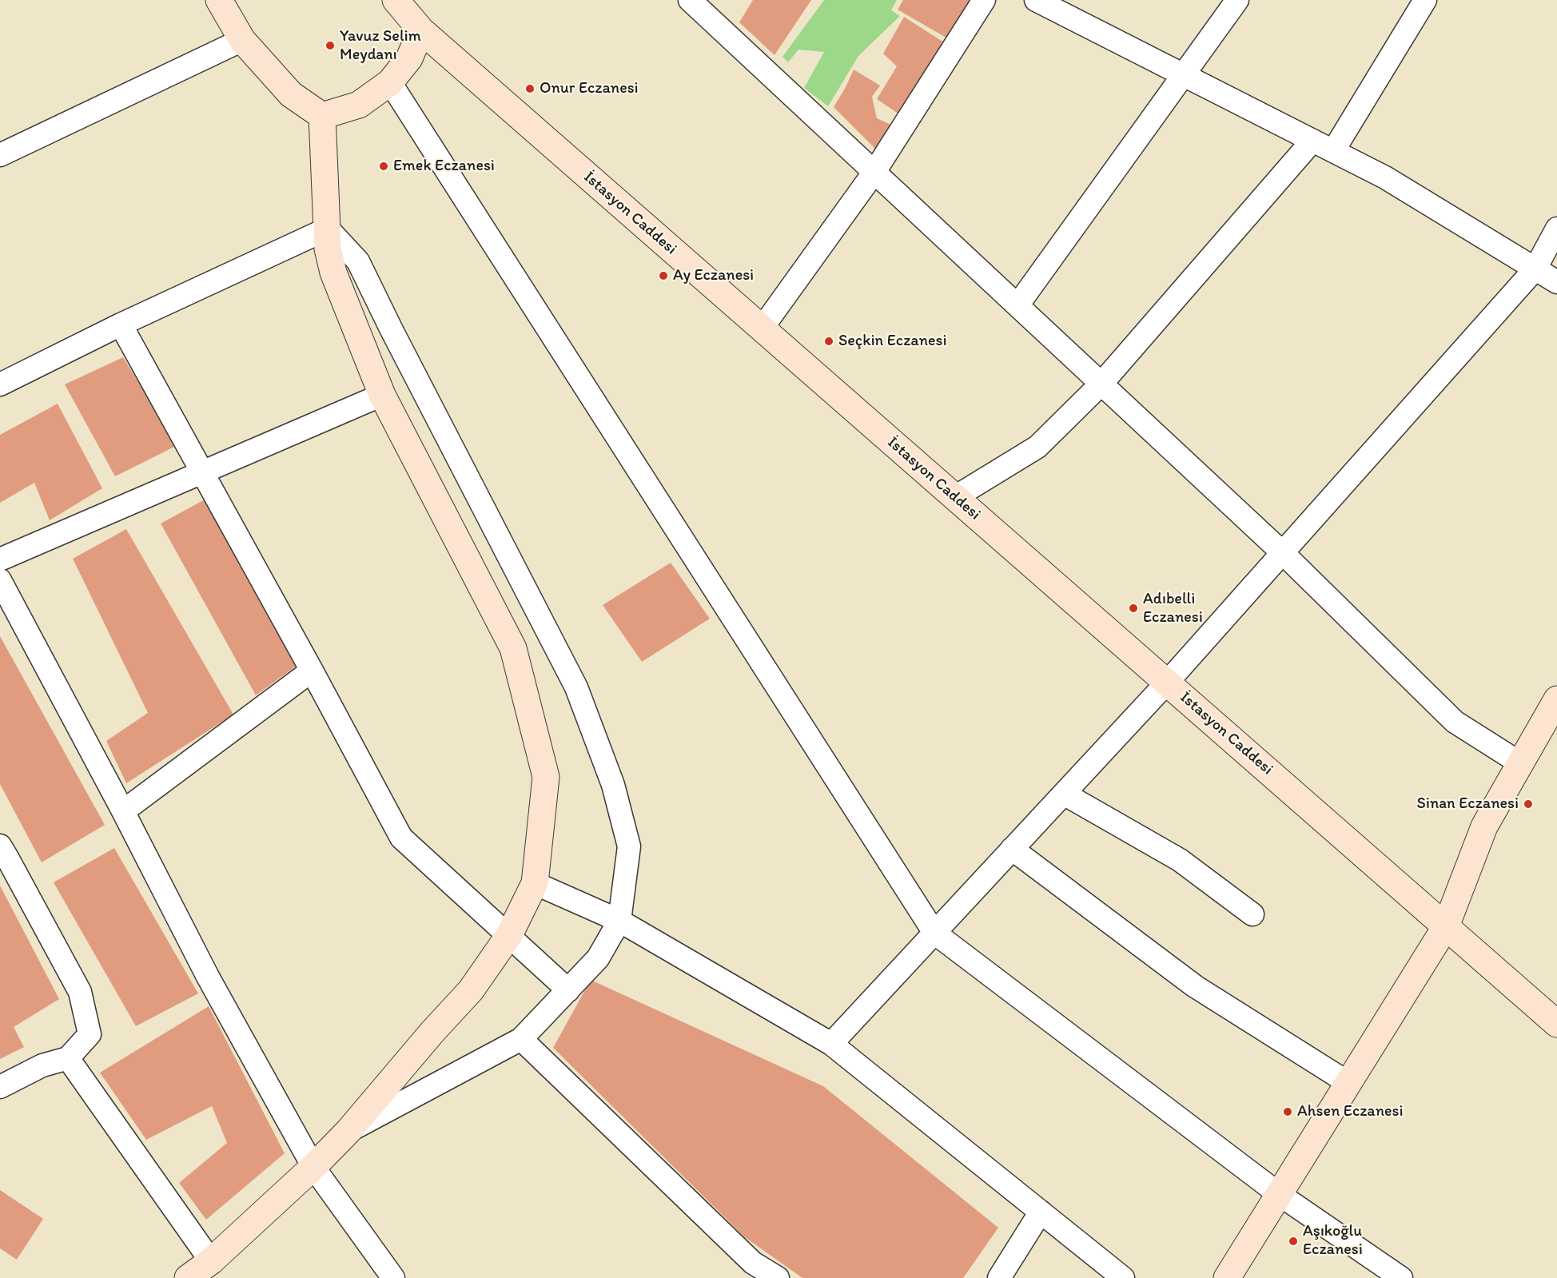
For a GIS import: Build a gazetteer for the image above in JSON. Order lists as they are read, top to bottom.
{
  "streets": {
    "main road": ["İstasyon Caddesi"]
  },
  "places": [
    "Yavuz Selim Meydanı",
    "Onur Eczanesi",
    "Emek Eczanesi",
    "Ay Eczanesi",
    "Seçkin Eczanesi",
    "Adıbelli Eczanesi",
    "Sinan Eczanesi",
    "Ahsen Eczanesi",
    "Aşıkoğlu Eczanesi"
  ]
}
